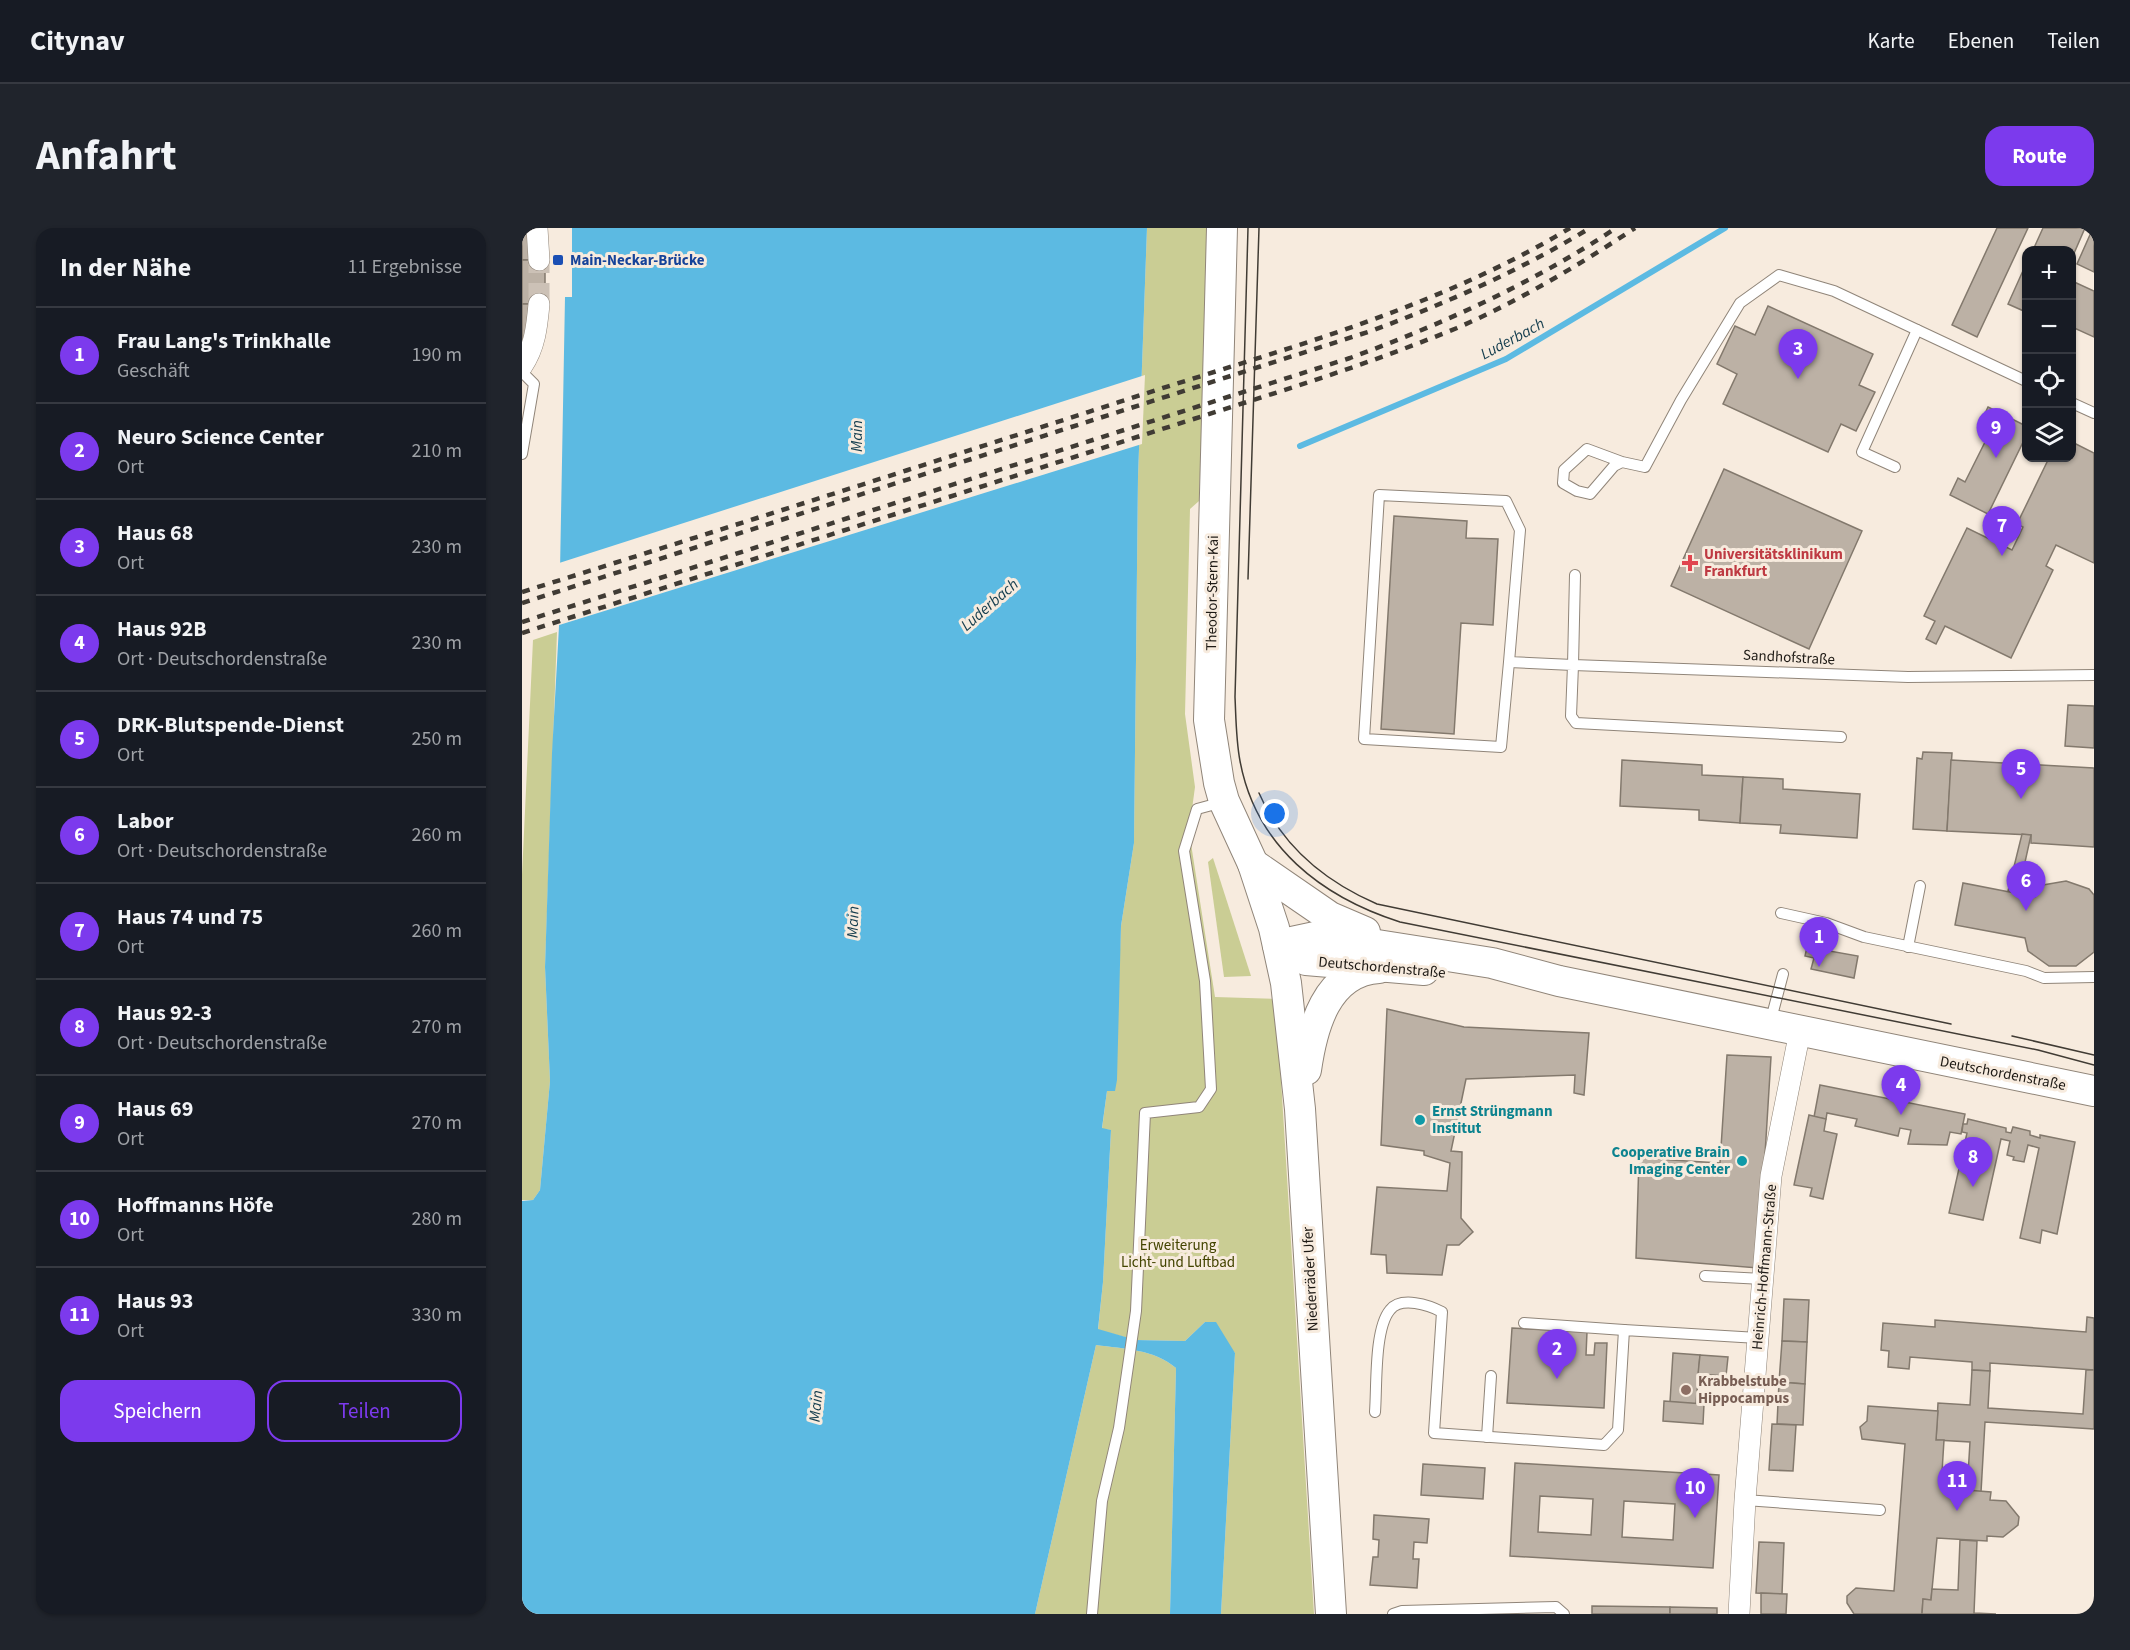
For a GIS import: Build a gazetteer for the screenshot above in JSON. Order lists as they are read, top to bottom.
{
  "streets": {
    "main road": ["Theodor-Stern-Kai", "Deutschordenstraße", "Niederräder Ufer"],
    "street": ["Heinrich-Hoffmann-Straße"],
    "lane": ["Sandhofstraße"]
  },
  "crossings": [
    ["Theodor-Stern-Kai", "Deutschordenstraße"],
    ["Theodor-Stern-Kai", "Niederräder Ufer"],
    ["Deutschordenstraße", "Heinrich-Hoffmann-Straße"],
    ["Deutschordenstraße", "Niederräder Ufer"]
  ],
  "water": ["Luderbach", "Main"],
  "parks": ["Erweiterung Licht- und Luftbad"],
  "places": {
    "transit": ["Main-Neckar-Brücke"],
    "health": ["Universitätsklinikum Frankfurt"],
    "other": ["Ernst Strüngmann Institut", "Cooperative Brain Imaging Center", "Krabbelstube Hippocampus"]
  },
  "page": {
    "header": "Citynav",
    "nav": ["Karte", "Ebenen", "Teilen"],
    "title": "Anfahrt",
    "buttons": [
      "Route",
      ["Speichern", "Teilen"]
    ],
    "heading": ["In der Nähe", "11 Ergebnisse"],
    "map_buttons": ["+", "−"],
    "list": [
      {
        "mark": "1",
        "name": "Frau Lang's Trinkhalle",
        "note": "Geschäft",
        "value": "190 m"
      },
      {
        "mark": "2",
        "name": "Neuro Science Center",
        "note": "Ort",
        "value": "210 m"
      },
      {
        "mark": "3",
        "name": "Haus 68",
        "note": "Ort",
        "value": "230 m"
      },
      {
        "mark": "4",
        "name": "Haus 92B",
        "note": "Ort · Deutschordenstraße",
        "value": "230 m"
      },
      {
        "mark": "5",
        "name": "DRK-Blutspende-Dienst",
        "note": "Ort",
        "value": "250 m"
      },
      {
        "mark": "6",
        "name": "Labor",
        "note": "Ort · Deutschordenstraße",
        "value": "260 m"
      },
      {
        "mark": "7",
        "name": "Haus 74 und 75",
        "note": "Ort",
        "value": "260 m"
      },
      {
        "mark": "8",
        "name": "Haus 92-3",
        "note": "Ort · Deutschordenstraße",
        "value": "270 m"
      },
      {
        "mark": "9",
        "name": "Haus 69",
        "note": "Ort",
        "value": "270 m"
      },
      {
        "mark": "10",
        "name": "Hoffmanns Höfe",
        "note": "Ort",
        "value": "280 m"
      },
      {
        "mark": "11",
        "name": "Haus 93",
        "note": "Ort",
        "value": "330 m"
      }
    ],
    "pins": [
      "3",
      "9",
      "7",
      "5",
      "6",
      "1",
      "4",
      "8",
      "2",
      "11",
      "10"
    ]
  }
}
